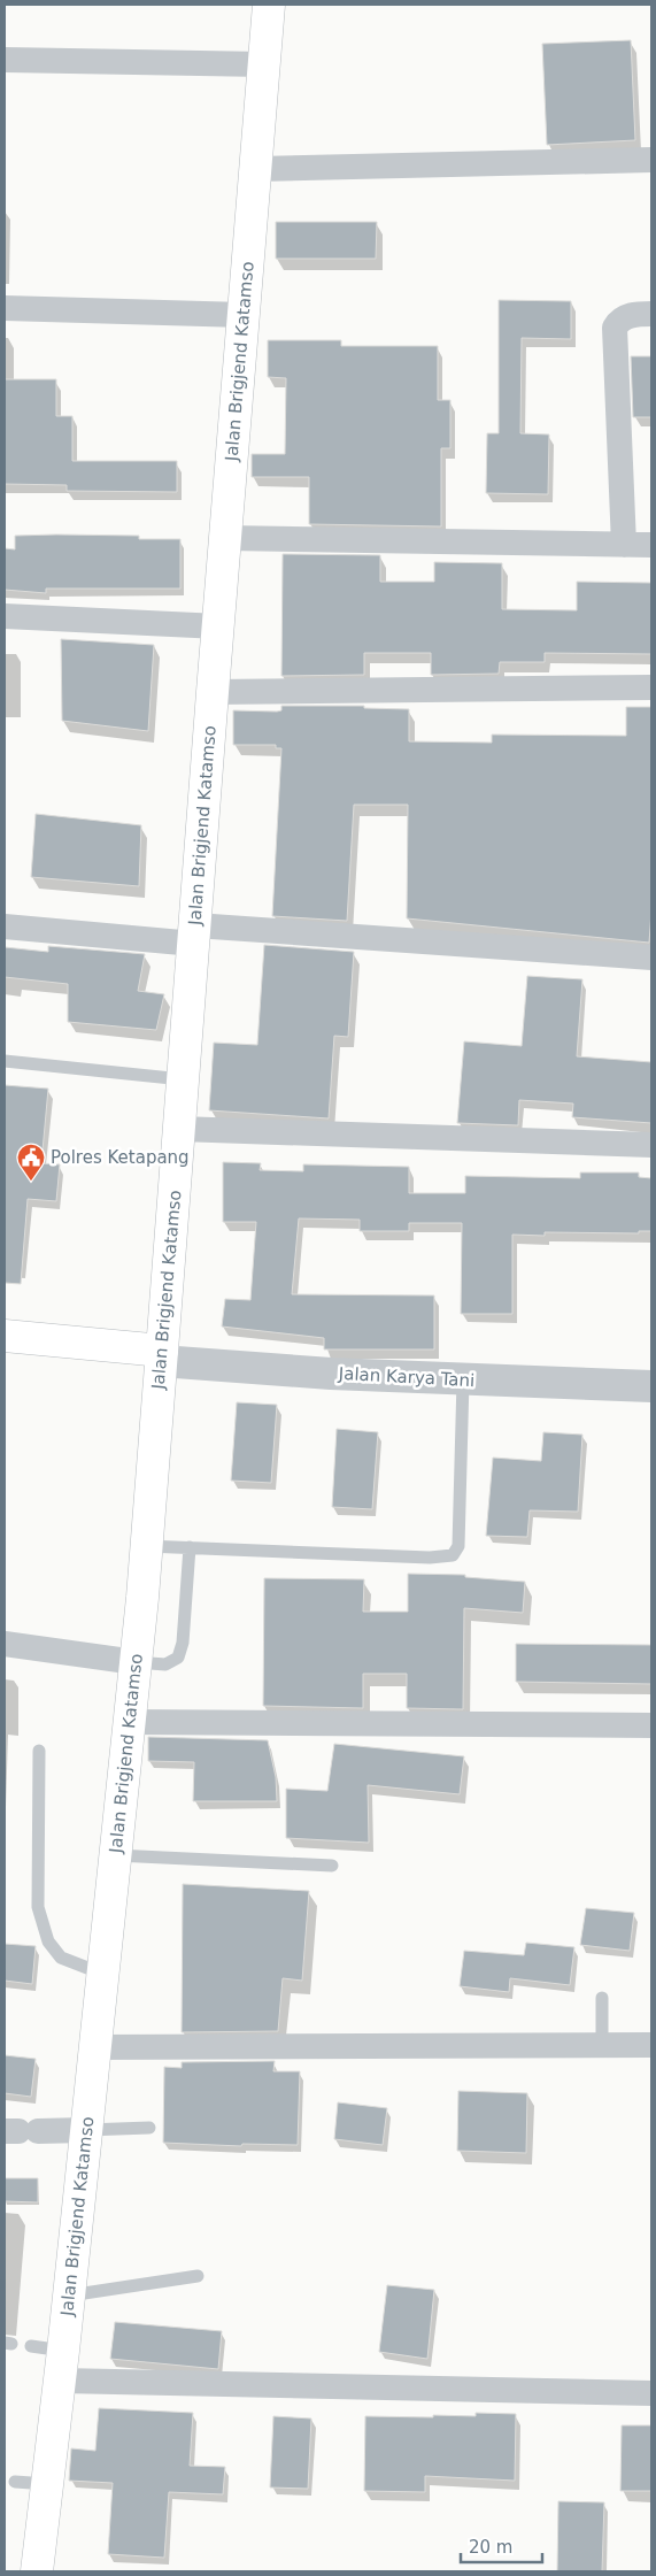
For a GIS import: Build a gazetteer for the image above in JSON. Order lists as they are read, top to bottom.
{
  "streets": {
    "main road": ["Jalan Brigjend Katamso"],
    "street": ["Jalan Karya Tani"]
  },
  "crossings": [
    ["Jalan Brigjend Katamso", "Jalan Karya Tani"]
  ],
  "places": {
    "public building": ["Polres Ketapang"]
  },
  "scale_bar": "20 m"
}
